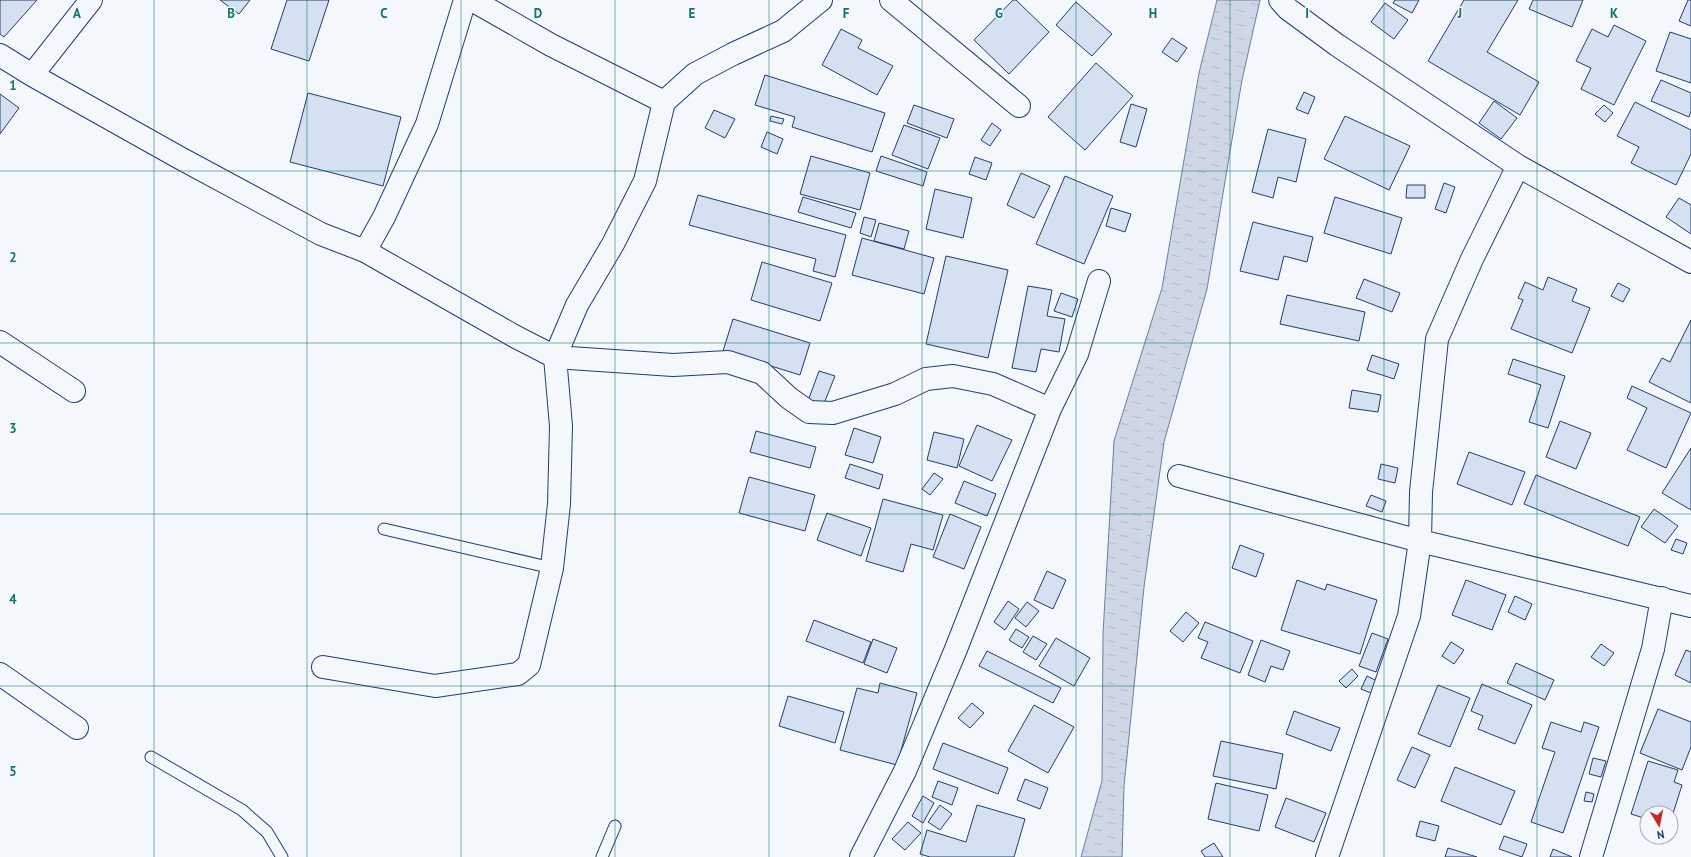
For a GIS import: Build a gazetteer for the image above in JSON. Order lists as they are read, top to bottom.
{
  "north": "bottom",
  "grid": {
    "columns": [
      "A",
      "B",
      "C",
      "D",
      "E",
      "F",
      "G",
      "H",
      "I",
      "J",
      "K"
    ],
    "rows": [
      "1",
      "2",
      "3",
      "4",
      "5"
    ]
  }
}
